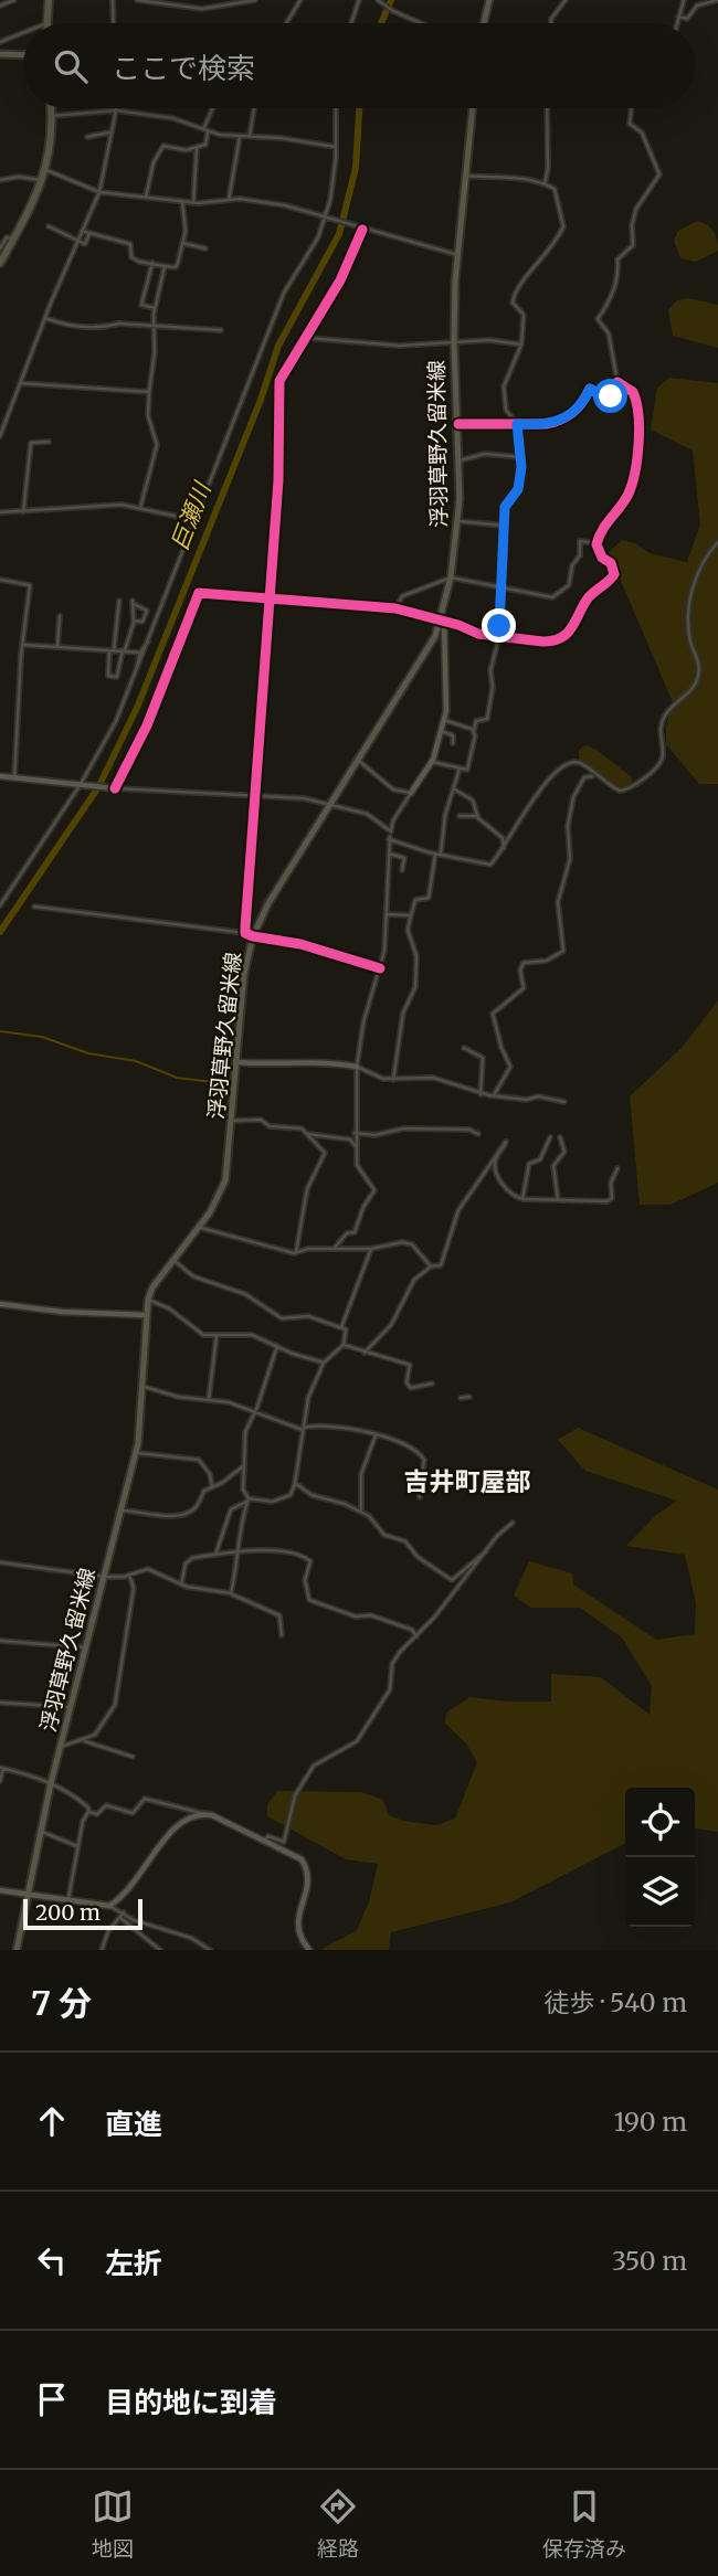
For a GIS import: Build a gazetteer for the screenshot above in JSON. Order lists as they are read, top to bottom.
{
  "streets": {
    "main road": ["浮羽草野久留米線"]
  },
  "districts": ["吉井町屋部"],
  "water": ["巨瀬川"],
  "scale_bar": "200 m",
  "page": {
    "search": "ここで検索",
    "scale": "200 m",
    "heading": ["7 分", "徒歩 · 540 m"],
    "list": [
      ["直進", "190 m"],
      ["左折", "350 m"],
      "目的地に到着"
    ],
    "nav": ["地図", "経路", "保存済み"]
  }
}
